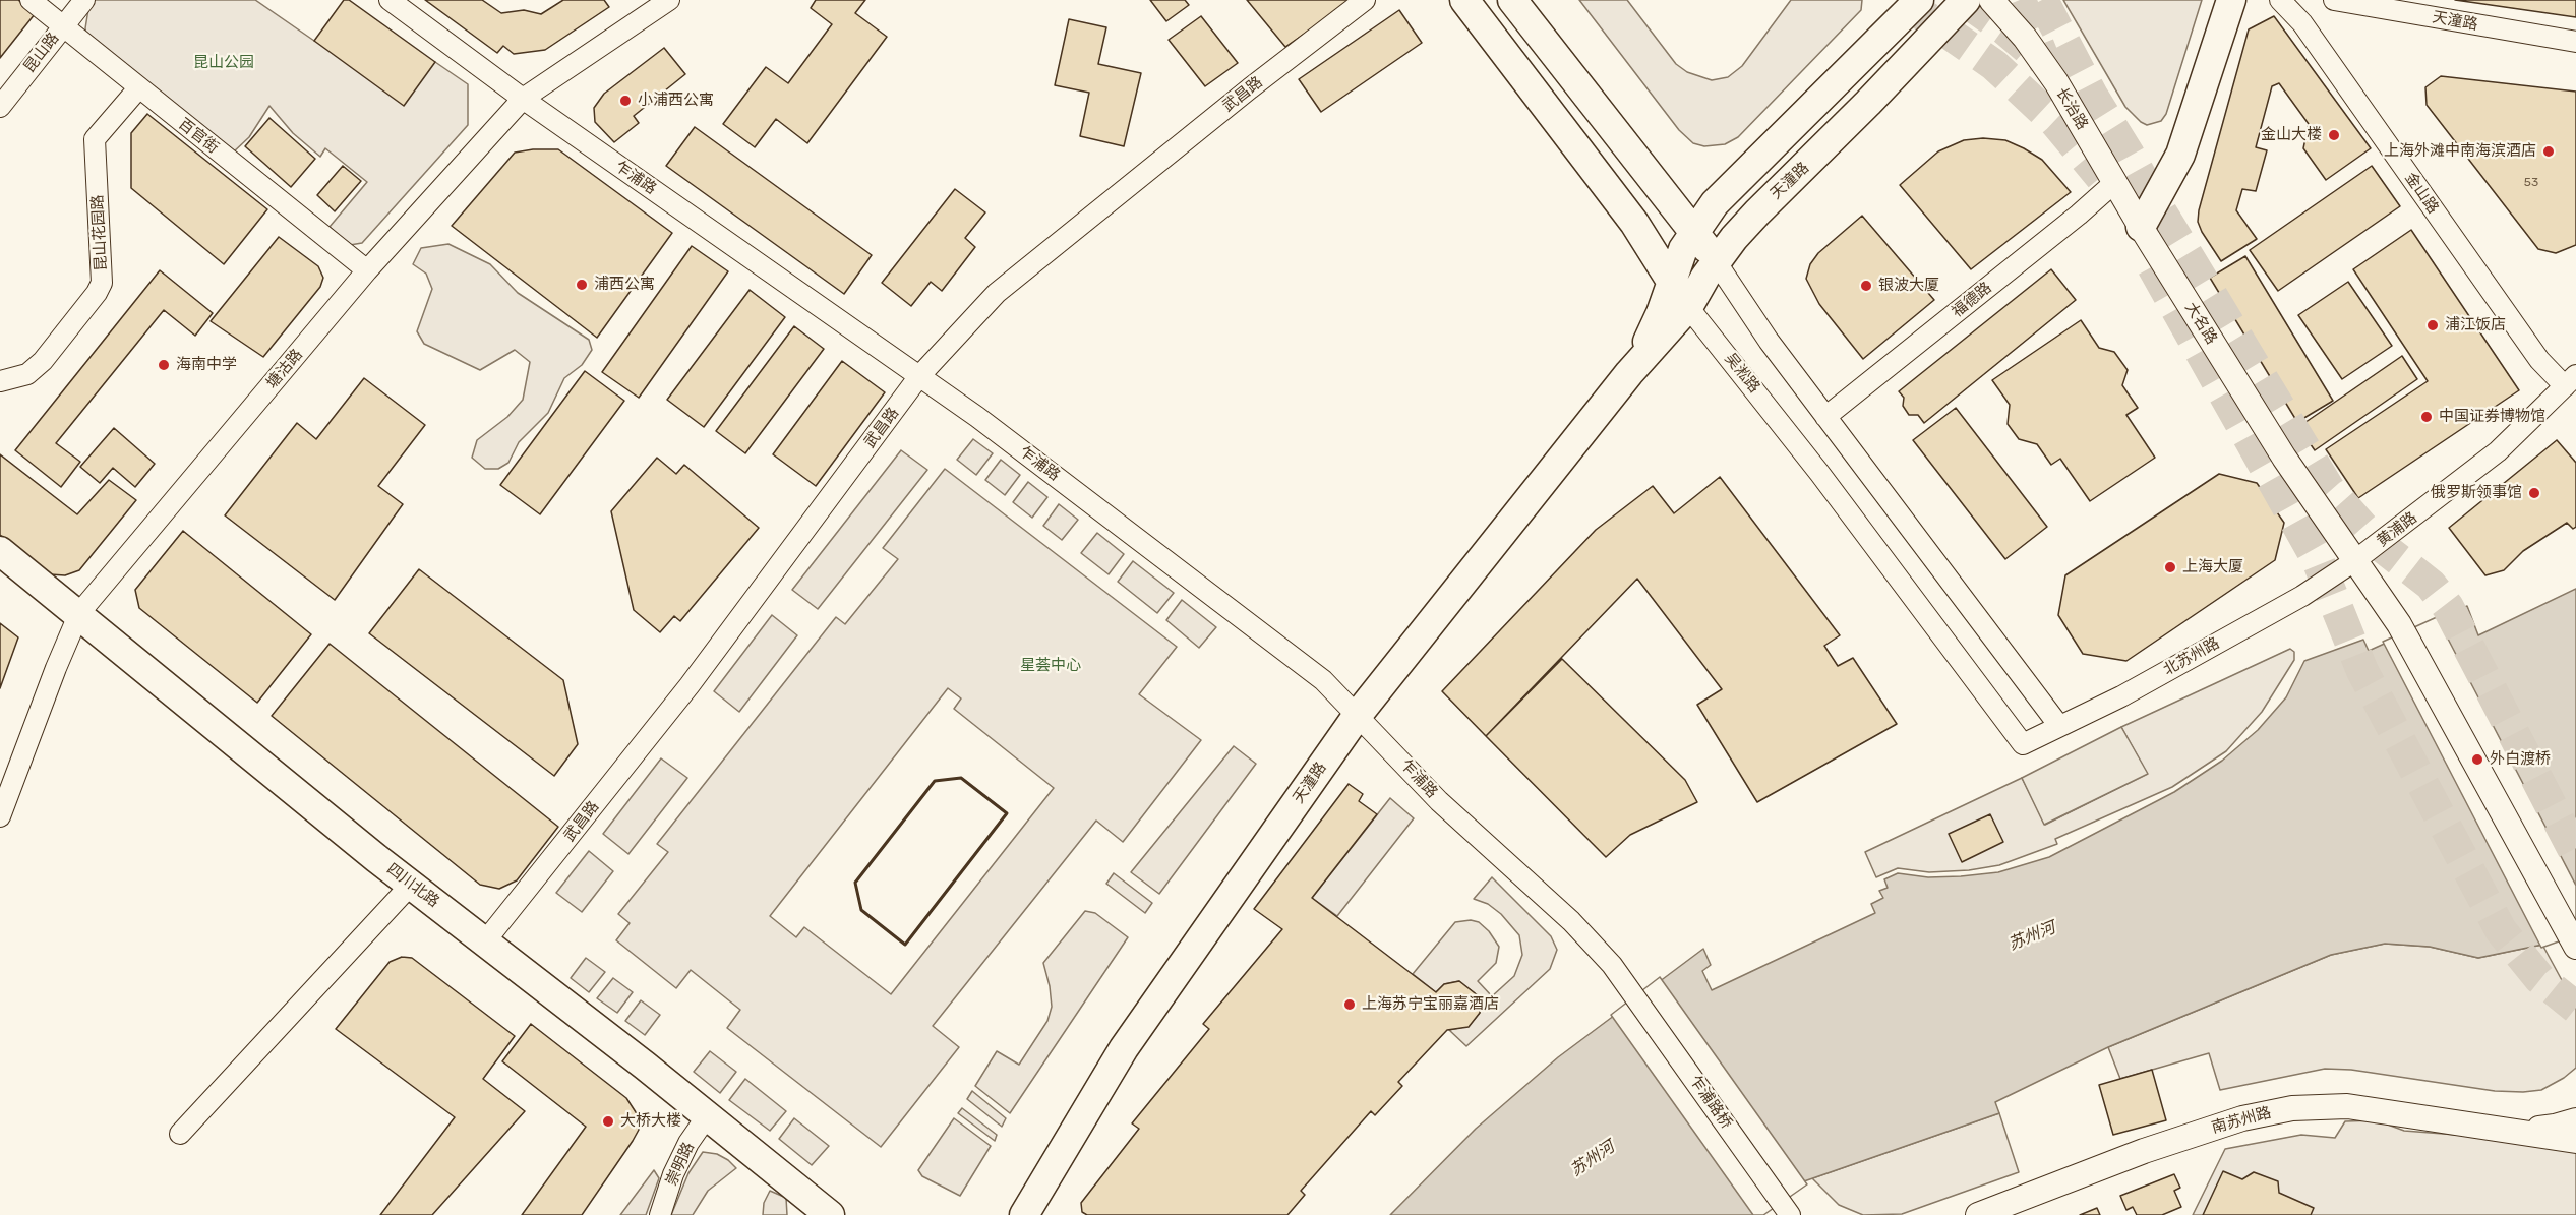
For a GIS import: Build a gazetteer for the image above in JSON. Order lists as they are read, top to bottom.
{
  "streets": {
    "main road": ["天潼路", "吴淞路", "四川北路"],
    "street": [
      "昆山路",
      "武昌路",
      "长治路",
      "百官街",
      "乍浦路",
      "金山路",
      "昆山花园路",
      "福德路",
      "大名路",
      "塘沽路",
      "黄浦路",
      "北苏州路",
      "乍浦路桥",
      "南苏州路",
      "崇明路"
    ]
  },
  "crossings": [
    ["天潼路", "乍浦路"],
    ["天潼路", "吴淞路"],
    ["昆山路", "百官街"],
    ["武昌路", "乍浦路"],
    ["武昌路", "四川北路"],
    ["长治路", "福德路"],
    ["长治路", "大名路"],
    ["百官街", "昆山花园路"],
    ["百官街", "塘沽路"],
    ["乍浦路", "塘沽路"],
    ["乍浦路", "乍浦路桥"],
    ["金山路", "黄浦路"],
    ["大名路", "黄浦路"],
    ["大名路", "北苏州路"],
    ["塘沽路", "四川北路"],
    ["吴淞路", "北苏州路"],
    ["黄浦路", "北苏州路"],
    ["四川北路", "崇明路"]
  ],
  "water": ["苏州河"],
  "parks": ["昆山公园", "星荟中心"],
  "places": [
    "小浦西公寓",
    "金山大楼",
    "上海外滩中南海滨酒店",
    "浦西公寓",
    "银波大厦",
    "浦江饭店",
    "海南中学",
    "中国证券博物馆",
    "俄罗斯领事馆",
    "上海大厦",
    "外白渡桥",
    "上海苏宁宝丽嘉酒店",
    "大桥大楼"
  ],
  "house_numbers": ["53"]
}
